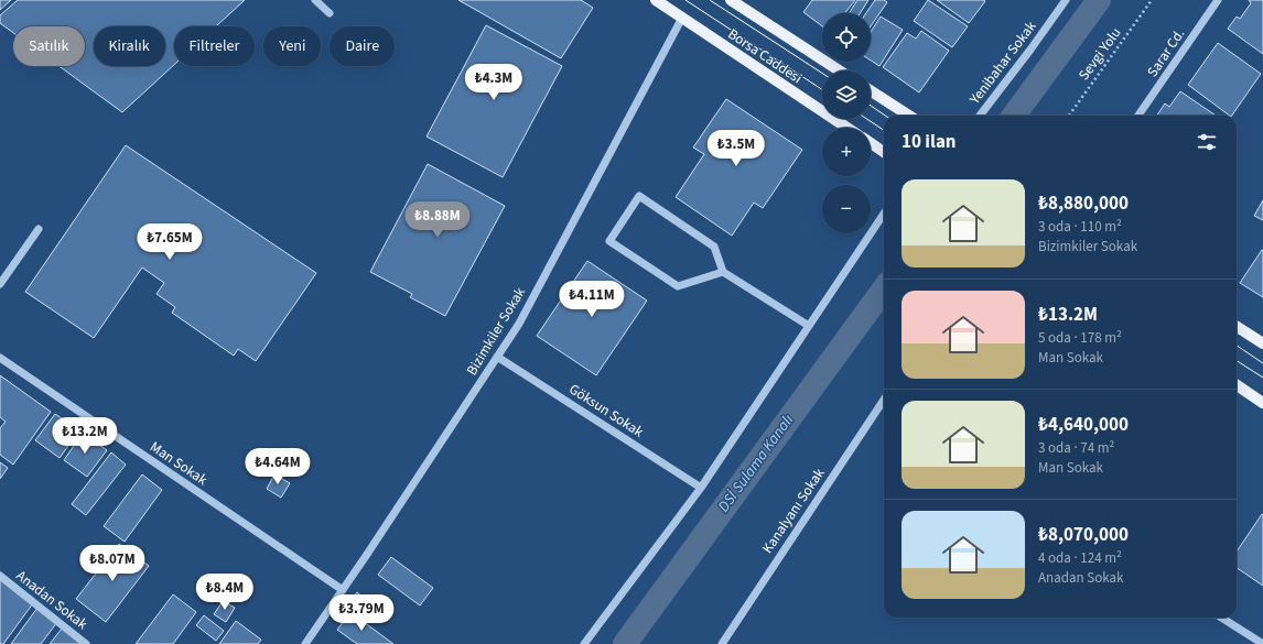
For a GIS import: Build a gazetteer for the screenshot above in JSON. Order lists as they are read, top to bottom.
{
  "streets": {
    "main road": ["Borsa Caddesi"],
    "street": [
      "Sarar Cd.",
      "Yenibahar Sokak",
      "Bizimkiler Sokak",
      "Göksun Sokak",
      "Man Sokak",
      "Kanalyanı Sokak",
      "Anadan Sokak"
    ],
    "path": ["Sevgi Yolu"]
  },
  "crossings": [
    ["Borsa Caddesi", "Bizimkiler Sokak"],
    ["Bizimkiler Sokak", "Göksun Sokak"],
    ["Bizimkiler Sokak", "Man Sokak"]
  ],
  "water": ["DSİ Sulama Kanalı"],
  "page": {
    "map_buttons": ["+", "−"],
    "chip": [
      "Satılık",
      "Kiralık",
      "Filtreler",
      "Yeni",
      "Daire"
    ],
    "price": [
      "₺4.3M",
      "₺3.5M",
      "₺8.88M",
      "₺7.65M",
      "₺4.11M",
      "₺13.2M",
      "₺4.64M",
      "₺8.07M",
      "₺8.4M",
      "₺3.79M"
    ],
    "heading": "10 ilan",
    "list": [
      {
        "name": "₺8,880,000",
        "note": "3 oda · 110 m² · Bizimkiler Sokak"
      },
      {
        "name": "₺13.2M",
        "note": "5 oda · 178 m² · Man Sokak"
      },
      {
        "name": "₺4,640,000",
        "note": "3 oda · 74 m² · Man Sokak"
      },
      {
        "name": "₺8,070,000",
        "note": "4 oda · 124 m² · Anadan Sokak"
      }
    ]
  }
}
